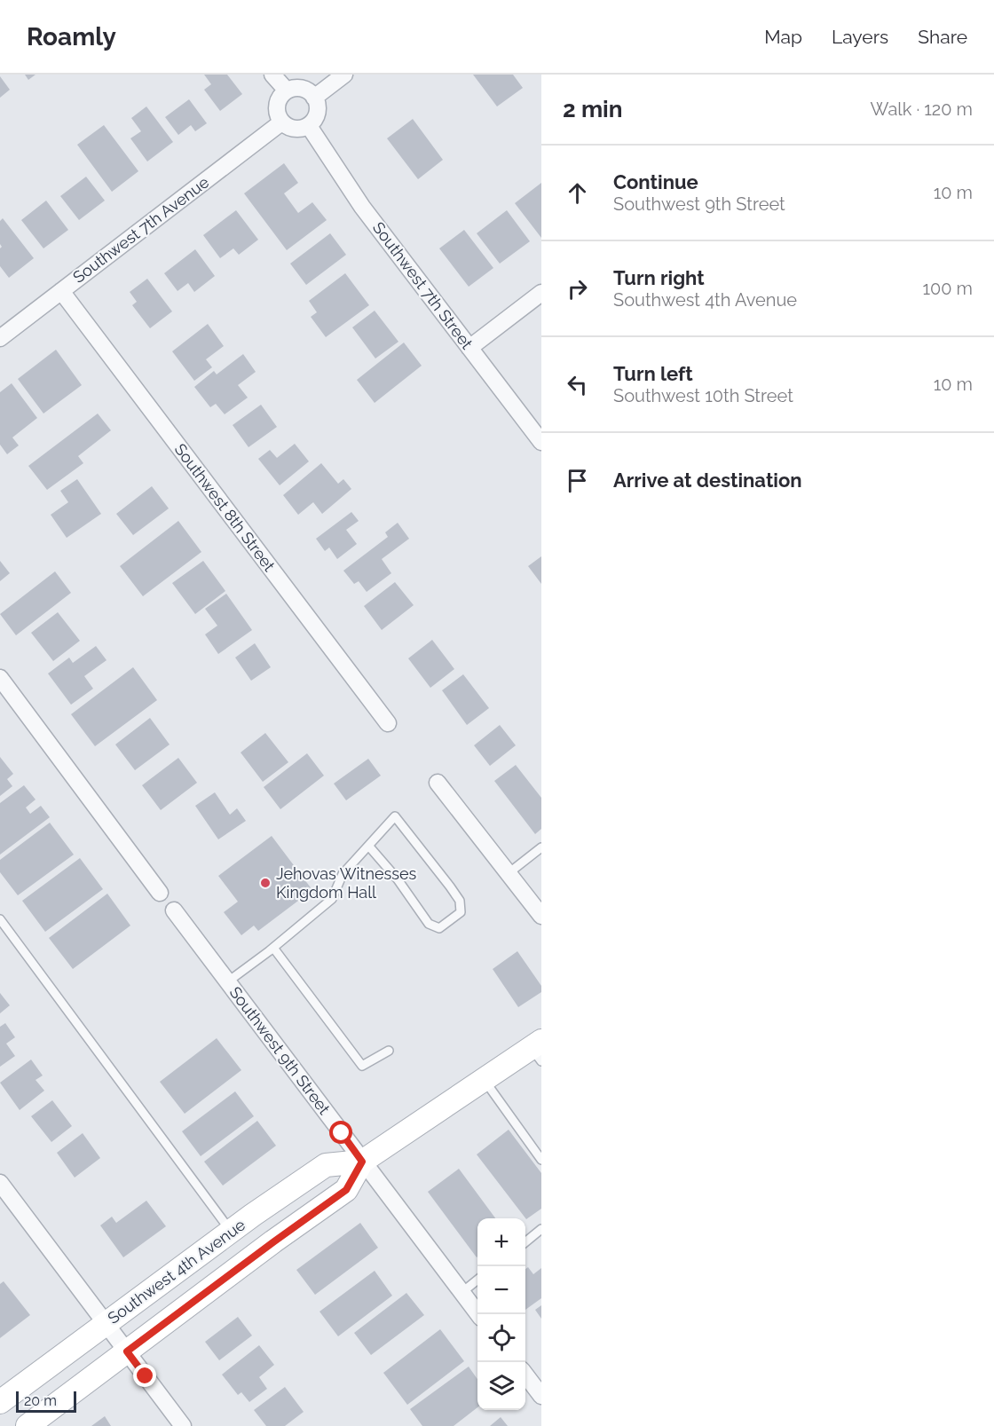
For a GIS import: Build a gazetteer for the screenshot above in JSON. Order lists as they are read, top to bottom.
{
  "streets": {
    "main road": ["Southwest 4th Avenue"],
    "street": [
      "Southwest 7th Avenue",
      "Southwest 7th Street",
      "Southwest 8th Street",
      "Southwest 9th Street"
    ]
  },
  "crossings": [
    ["Southwest 7th Avenue", "Southwest 7th Street"],
    ["Southwest 7th Avenue", "Southwest 8th Street"],
    ["Southwest 9th Street", "Southwest 4th Avenue"]
  ],
  "places": ["Jehovas Witnesses Kingdom Hall"],
  "scale_bar": "20 m",
  "page": {
    "header": "Roamly",
    "nav": ["Map", "Layers", "Share"],
    "heading": ["2 min", "Walk · 120 m"],
    "list": [
      ["Continue", "Southwest 9th Street", "10 m"],
      ["Turn right", "Southwest 4th Avenue", "100 m"],
      ["Turn left", "Southwest 10th Street", "10 m"],
      "Arrive at destination"
    ],
    "map_buttons": ["+", "−"],
    "scale": "20 m"
  }
}
